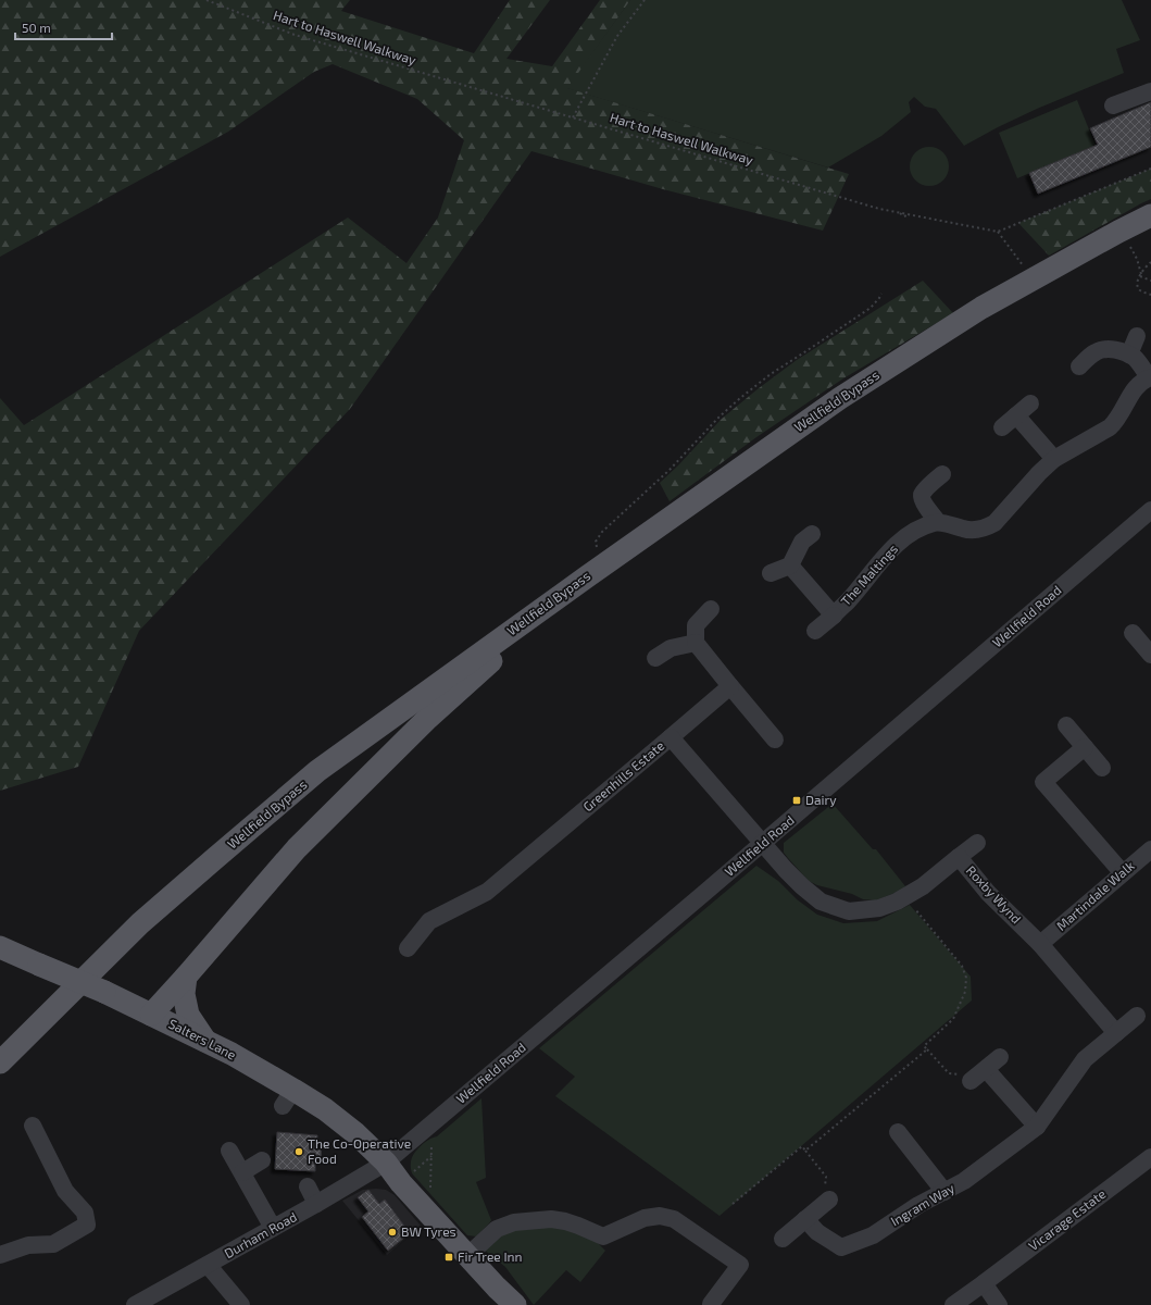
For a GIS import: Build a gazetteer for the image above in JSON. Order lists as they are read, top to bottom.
{
  "streets": {
    "main road": ["Wellfield Bypass", "Salters Lane"],
    "street": [
      "The Maltings",
      "Wellfield Road",
      "Greenhills Estate",
      "Roxby Wynd",
      "Martindale Walk",
      "Ingram Way",
      "Vicarage Estate",
      "Durham Road"
    ],
    "path": ["Hart to Haswell Walkway"]
  },
  "crossings": [
    ["Wellfield Road", "Greenhills Estate"],
    ["Wellfield Road", "Roxby Wynd"],
    ["Wellfield Road", "Salters Lane"],
    ["Wellfield Road", "Durham Road"],
    ["Greenhills Estate", "Roxby Wynd"],
    ["Roxby Wynd", "Martindale Walk"],
    ["Roxby Wynd", "Ingram Way"],
    ["Salters Lane", "Durham Road"]
  ],
  "places": {
    "transit": ["Dairy", "Fir Tree Inn"],
    "other": ["The Co-Operative Food", "BW Tyres"]
  },
  "scale_bar": "50 m"
}
